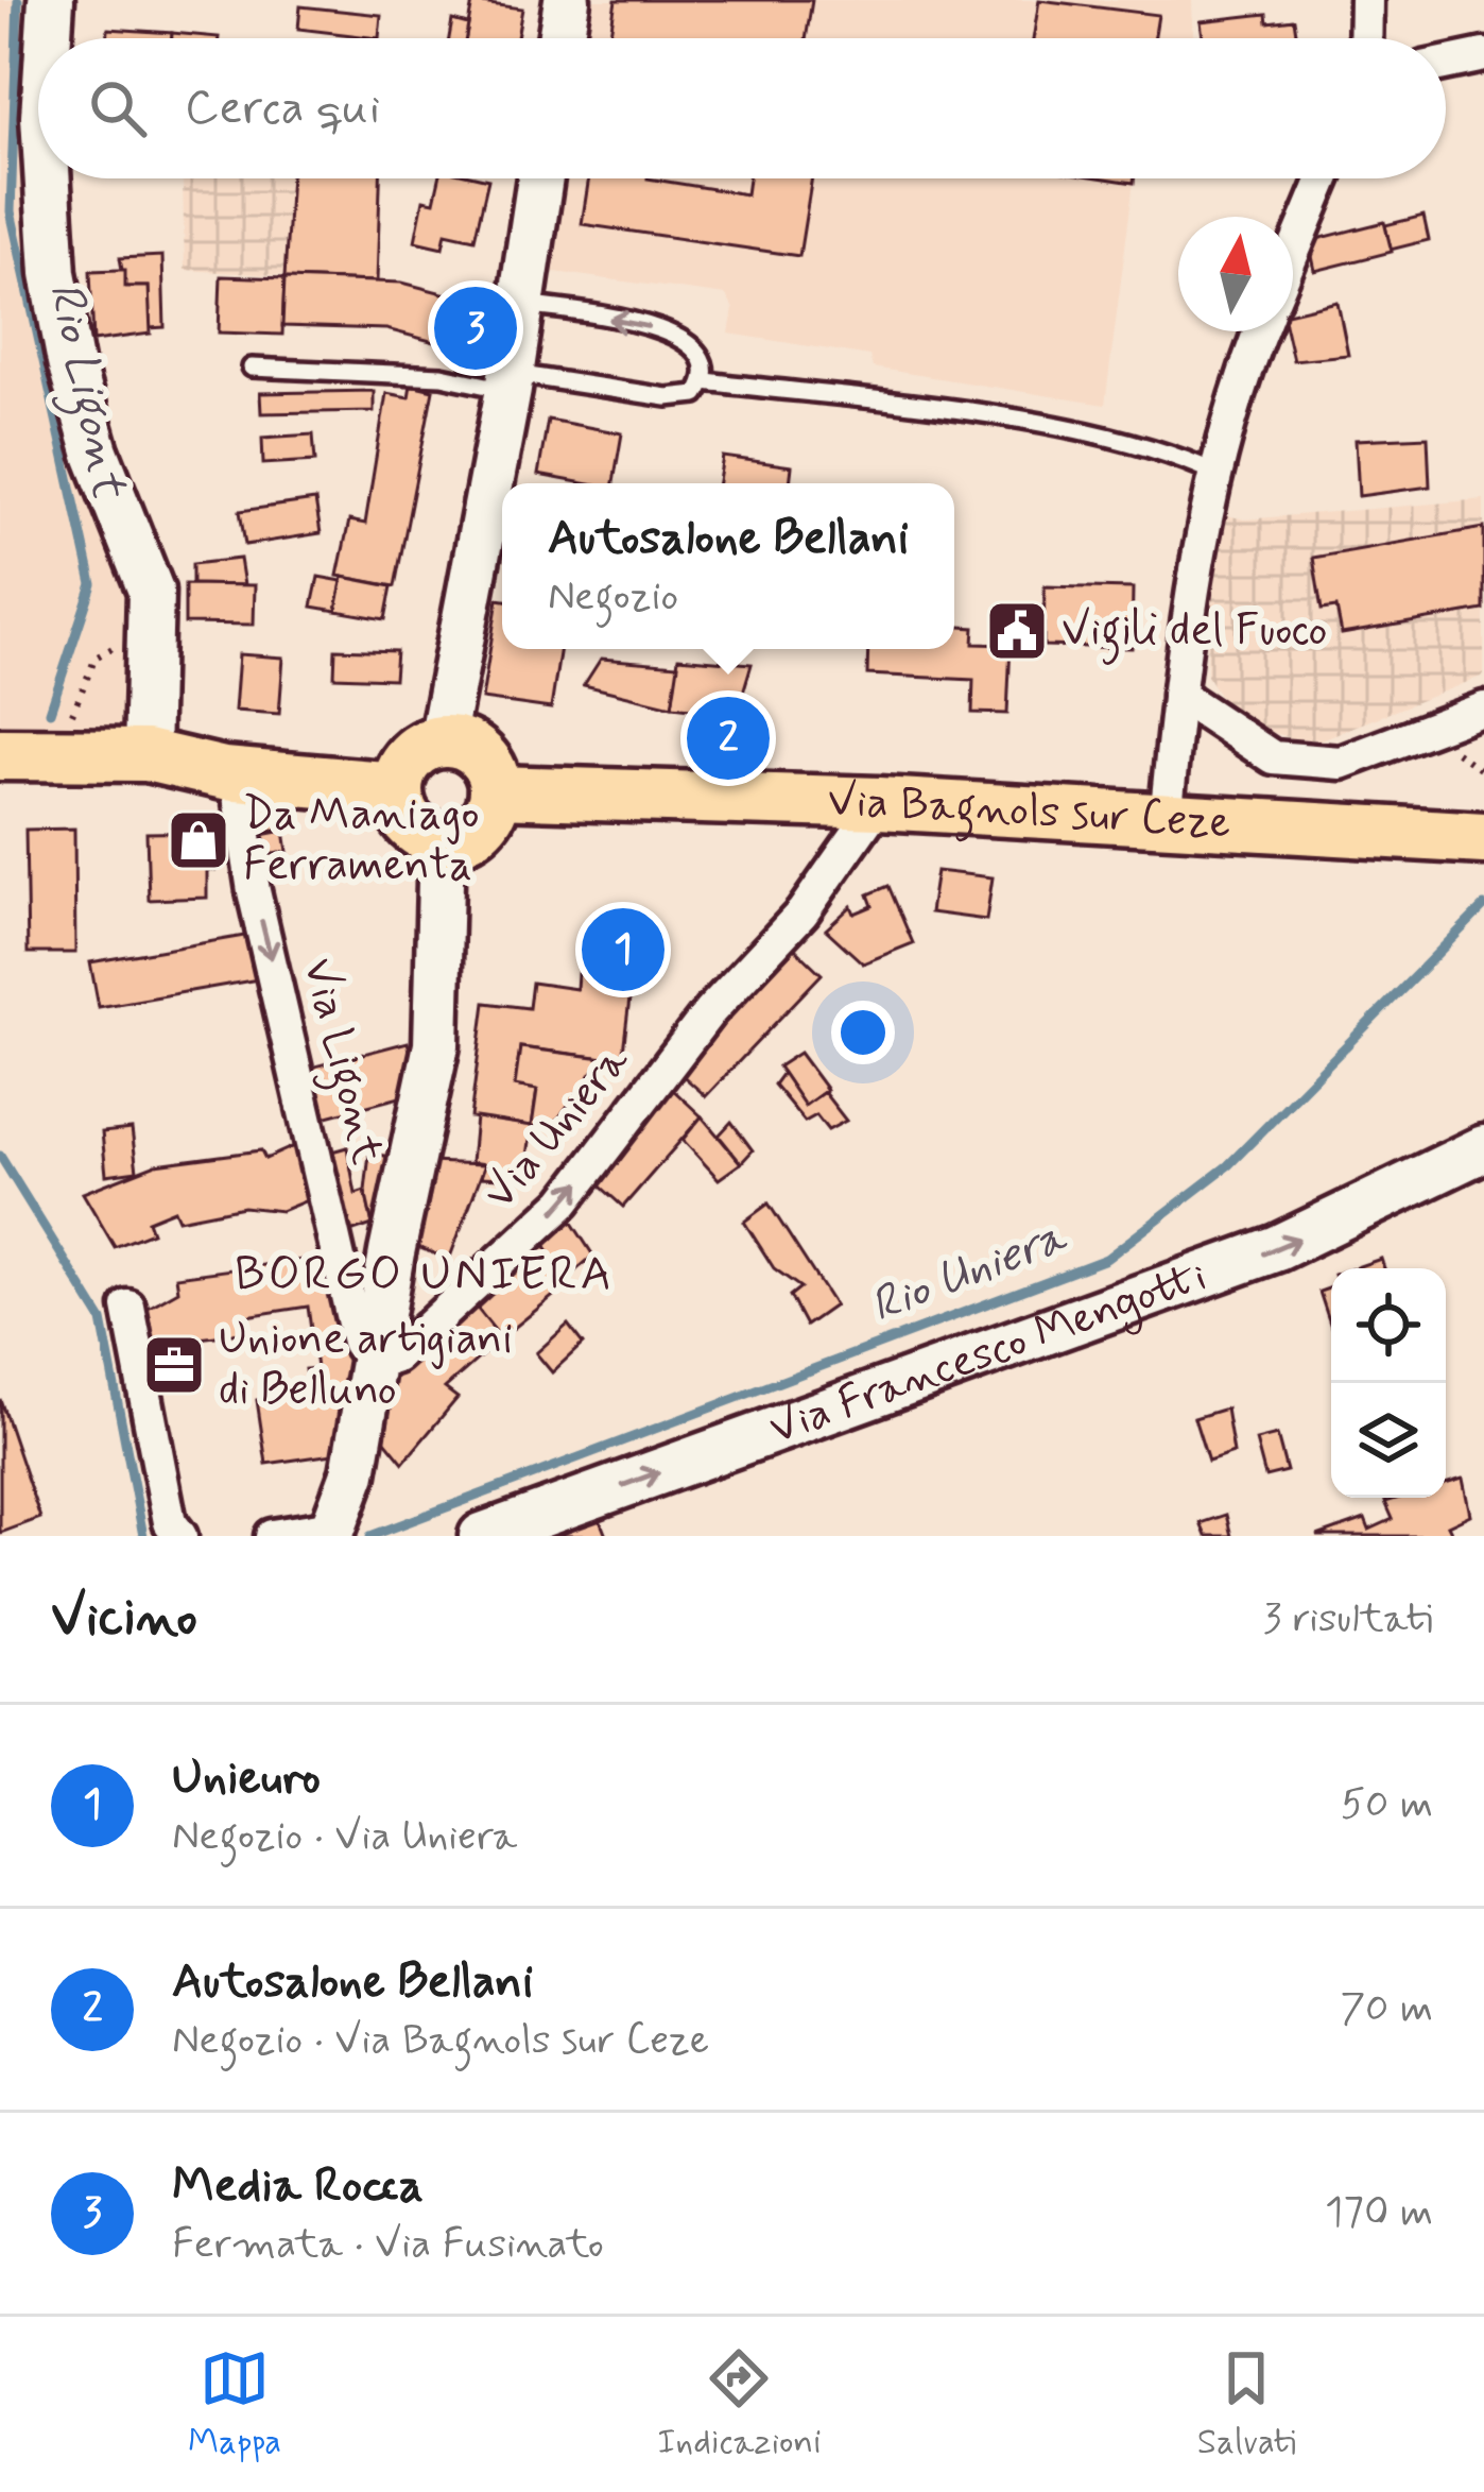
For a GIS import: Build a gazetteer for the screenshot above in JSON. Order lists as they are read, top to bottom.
{
  "streets": {
    "main road": ["Via Bagnols sur Ceze"],
    "street": ["Via Ligont", "Via Uniera", "Via Francesco Mengotti"]
  },
  "crossings": [
    ["Via Bagnols sur Ceze", "Via Uniera"],
    ["Via Ligont", "Via Uniera"]
  ],
  "one_way": ["Via Uniera", "Via Francesco Mengotti"],
  "districts": ["BORGO UNIERA"],
  "water": ["Rio Ligont", "Rio Uniera"],
  "places": {
    "public building": ["Vigili del Fuoco"],
    "shop": ["Da Maniago Ferramenta"],
    "office": ["Unione artigiani di Belluno"]
  },
  "north": "top",
  "page": {
    "search": "Cerca qui",
    "pins": ["3", "2", "1"],
    "popup": ["Autosalone Bellani", "Negozio"],
    "heading": ["Vicino", "3 risultati"],
    "list": [
      {
        "mark": "1",
        "name": "Unieuro",
        "note": "Negozio · Via Uniera",
        "value": "50 m"
      },
      {
        "mark": "2",
        "name": "Autosalone Bellani",
        "note": "Negozio · Via Bagnols sur Ceze",
        "value": "70 m"
      },
      {
        "mark": "3",
        "name": "Media Rocca",
        "note": "Fermata · Via Fusinato",
        "value": "170 m"
      }
    ],
    "nav": ["Mappa", "Indicazioni", "Salvati"]
  }
}
